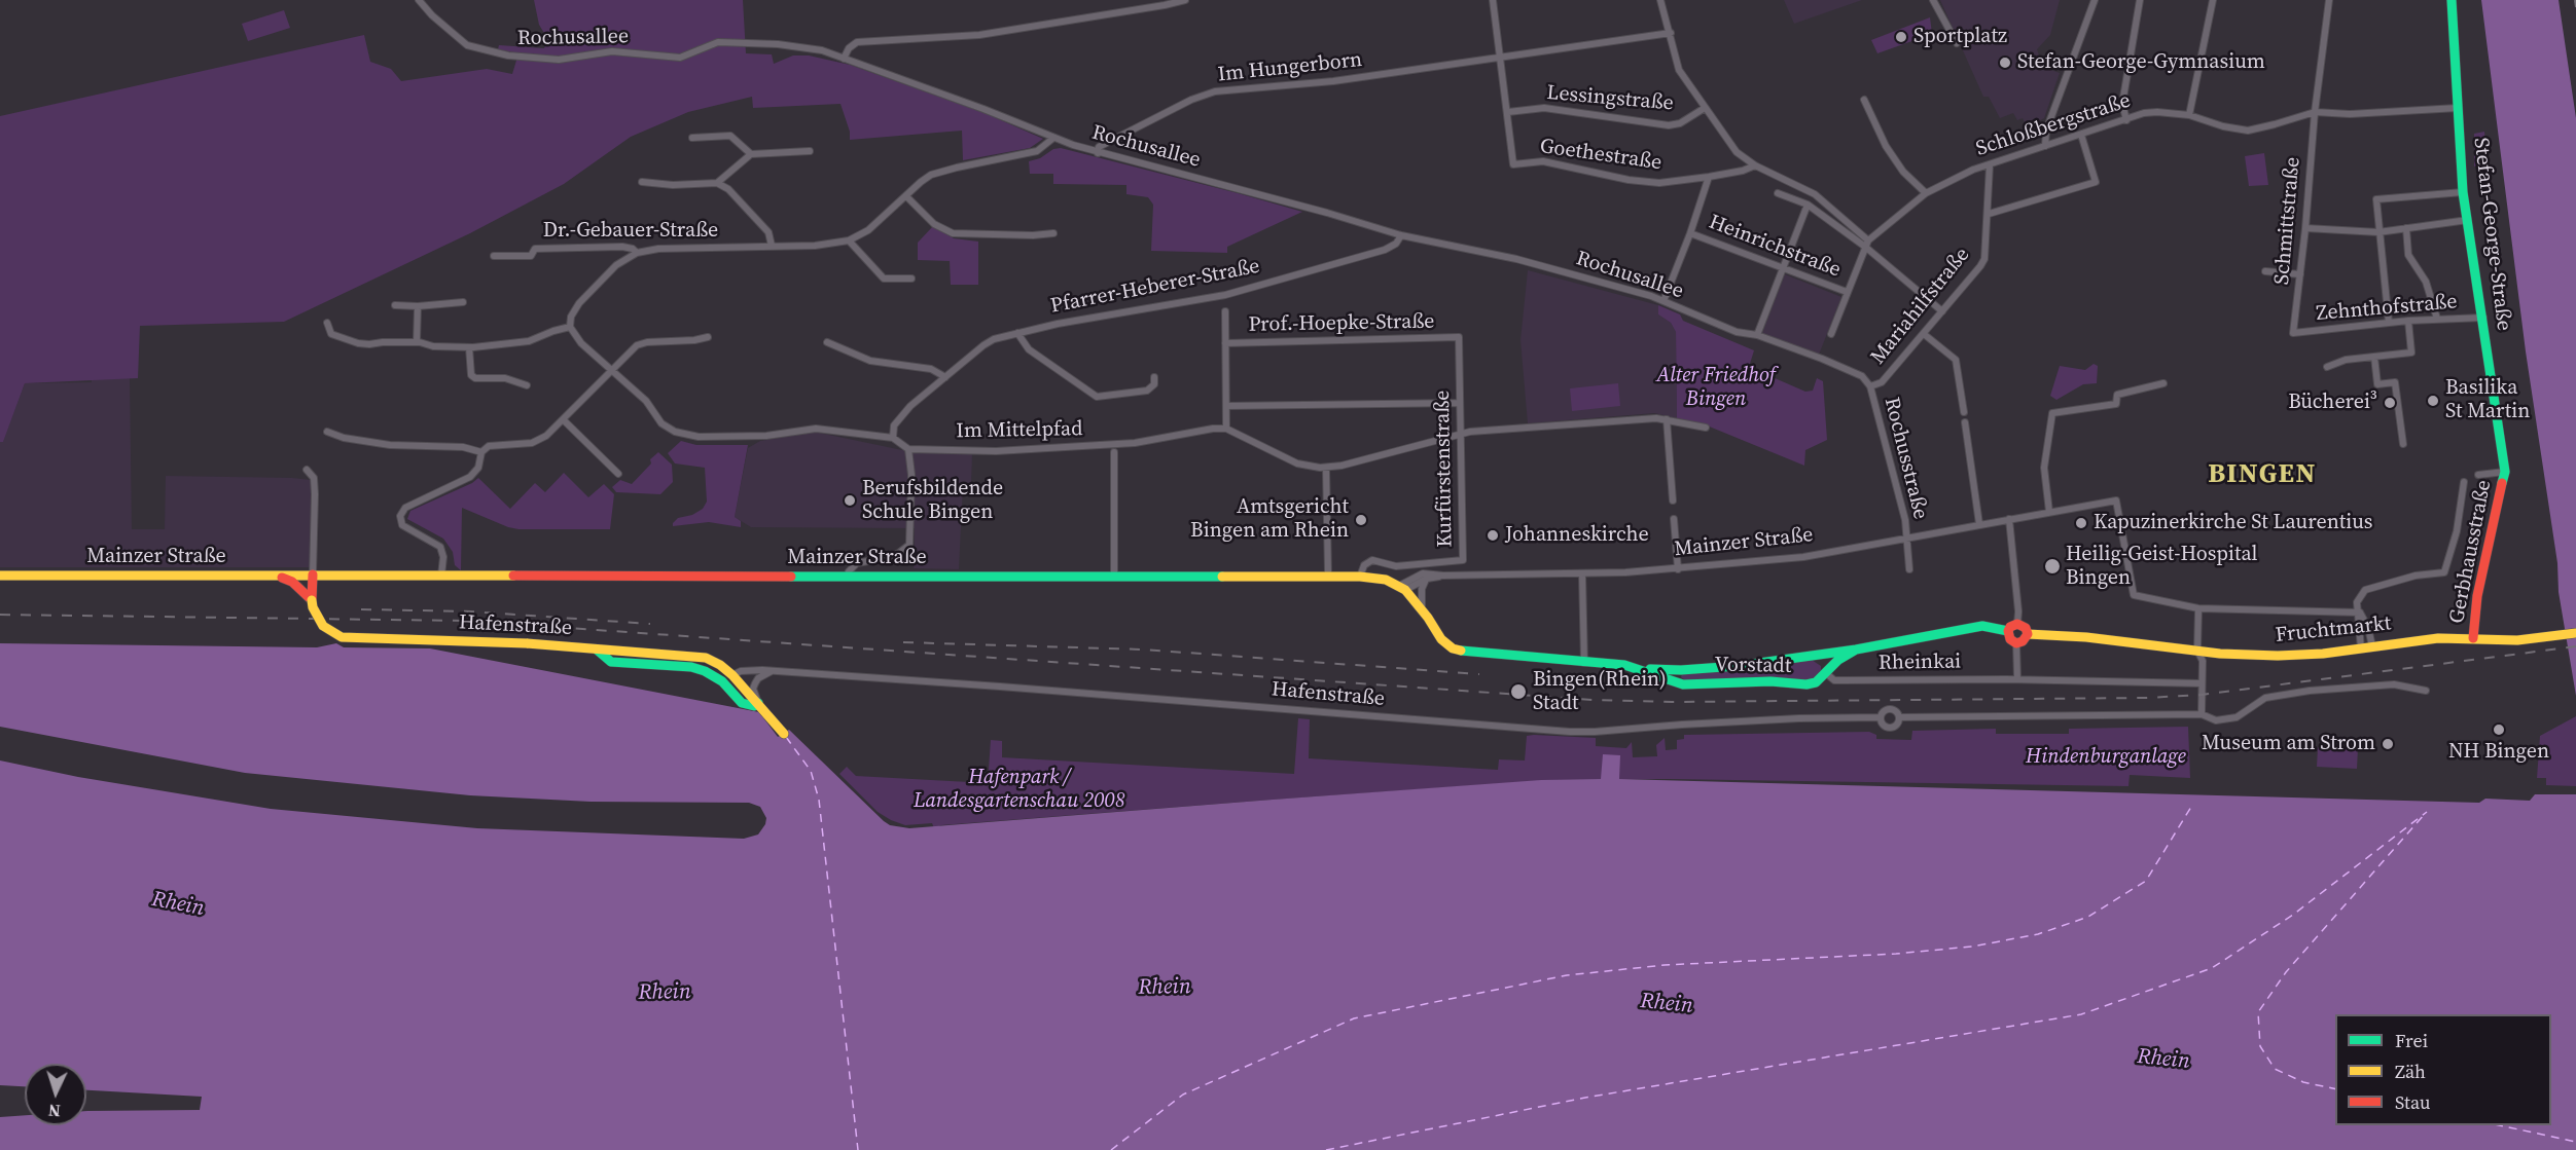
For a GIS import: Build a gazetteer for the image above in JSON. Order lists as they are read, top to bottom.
{
  "streets": {
    "main road": [
      "Stefan-George-Straße",
      "Mainzer Straße",
      "Gerbhausstraße",
      "Hafenstraße",
      "Fruchtmarkt",
      "Vorstadt"
    ],
    "street": [
      "Rochusallee",
      "Im Hungerborn",
      "Lessingstraße",
      "Schloßbergstraße",
      "Goethestraße",
      "Schmittstraße",
      "Dr.-Gebauer-Straße",
      "Heinrichstraße",
      "Pfarrer-Heberer-Straße",
      "Mariahilfstraße",
      "Zehnthofstraße",
      "Prof.-Hoepke-Straße",
      "Im Mittelpfad",
      "Rochusstraße",
      "Kurfürstenstraße",
      "Rheinkai"
    ]
  },
  "crossings": [
    ["Rochusallee", "Im Hungerborn"],
    ["Rochusallee", "Dr.-Gebauer-Straße"],
    ["Rochusallee", "Pfarrer-Heberer-Straße"],
    ["Rochusallee", "Mariahilfstraße"],
    ["Rochusallee", "Rochusstraße"],
    ["Lessingstraße", "Goethestraße"],
    ["Schloßbergstraße", "Schmittstraße"],
    ["Schloßbergstraße", "Stefan-George-Straße"],
    ["Schloßbergstraße", "Mariahilfstraße"],
    ["Schmittstraße", "Zehnthofstraße"],
    ["Stefan-George-Straße", "Zehnthofstraße"],
    ["Stefan-George-Straße", "Gerbhausstraße"],
    ["Mariahilfstraße", "Rochusstraße"],
    ["Prof.-Hoepke-Straße", "Kurfürstenstraße"],
    ["Rochusstraße", "Mainzer Straße"],
    ["Kurfürstenstraße", "Mainzer Straße"],
    ["Mainzer Straße", "Hafenstraße"],
    ["Mainzer Straße", "Vorstadt"],
    ["Gerbhausstraße", "Fruchtmarkt"],
    ["Rheinkai", "Vorstadt"]
  ],
  "districts": ["BINGEN"],
  "water": ["Rhein"],
  "parks": ["Alter Friedhof Bingen", "Hindenburganlage", "Hafenpark / Landesgartenschau 2008"],
  "places": [
    "Sportplatz",
    "Stefan-George-Gymnasium",
    "Basilika St Martin",
    "Bücherei³",
    "Berufsbildende Schule Bingen",
    "Amtsgericht Bingen am Rhein",
    "Kapuzinerkirche St Laurentius",
    "Johanneskirche",
    "Heilig-Geist-Hospital Bingen",
    "Bingen(Rhein) Stadt",
    "NH Bingen",
    "Museum am Strom"
  ],
  "legend": ["Frei", "Zäh", "Stau"],
  "north": "bottom"
}
